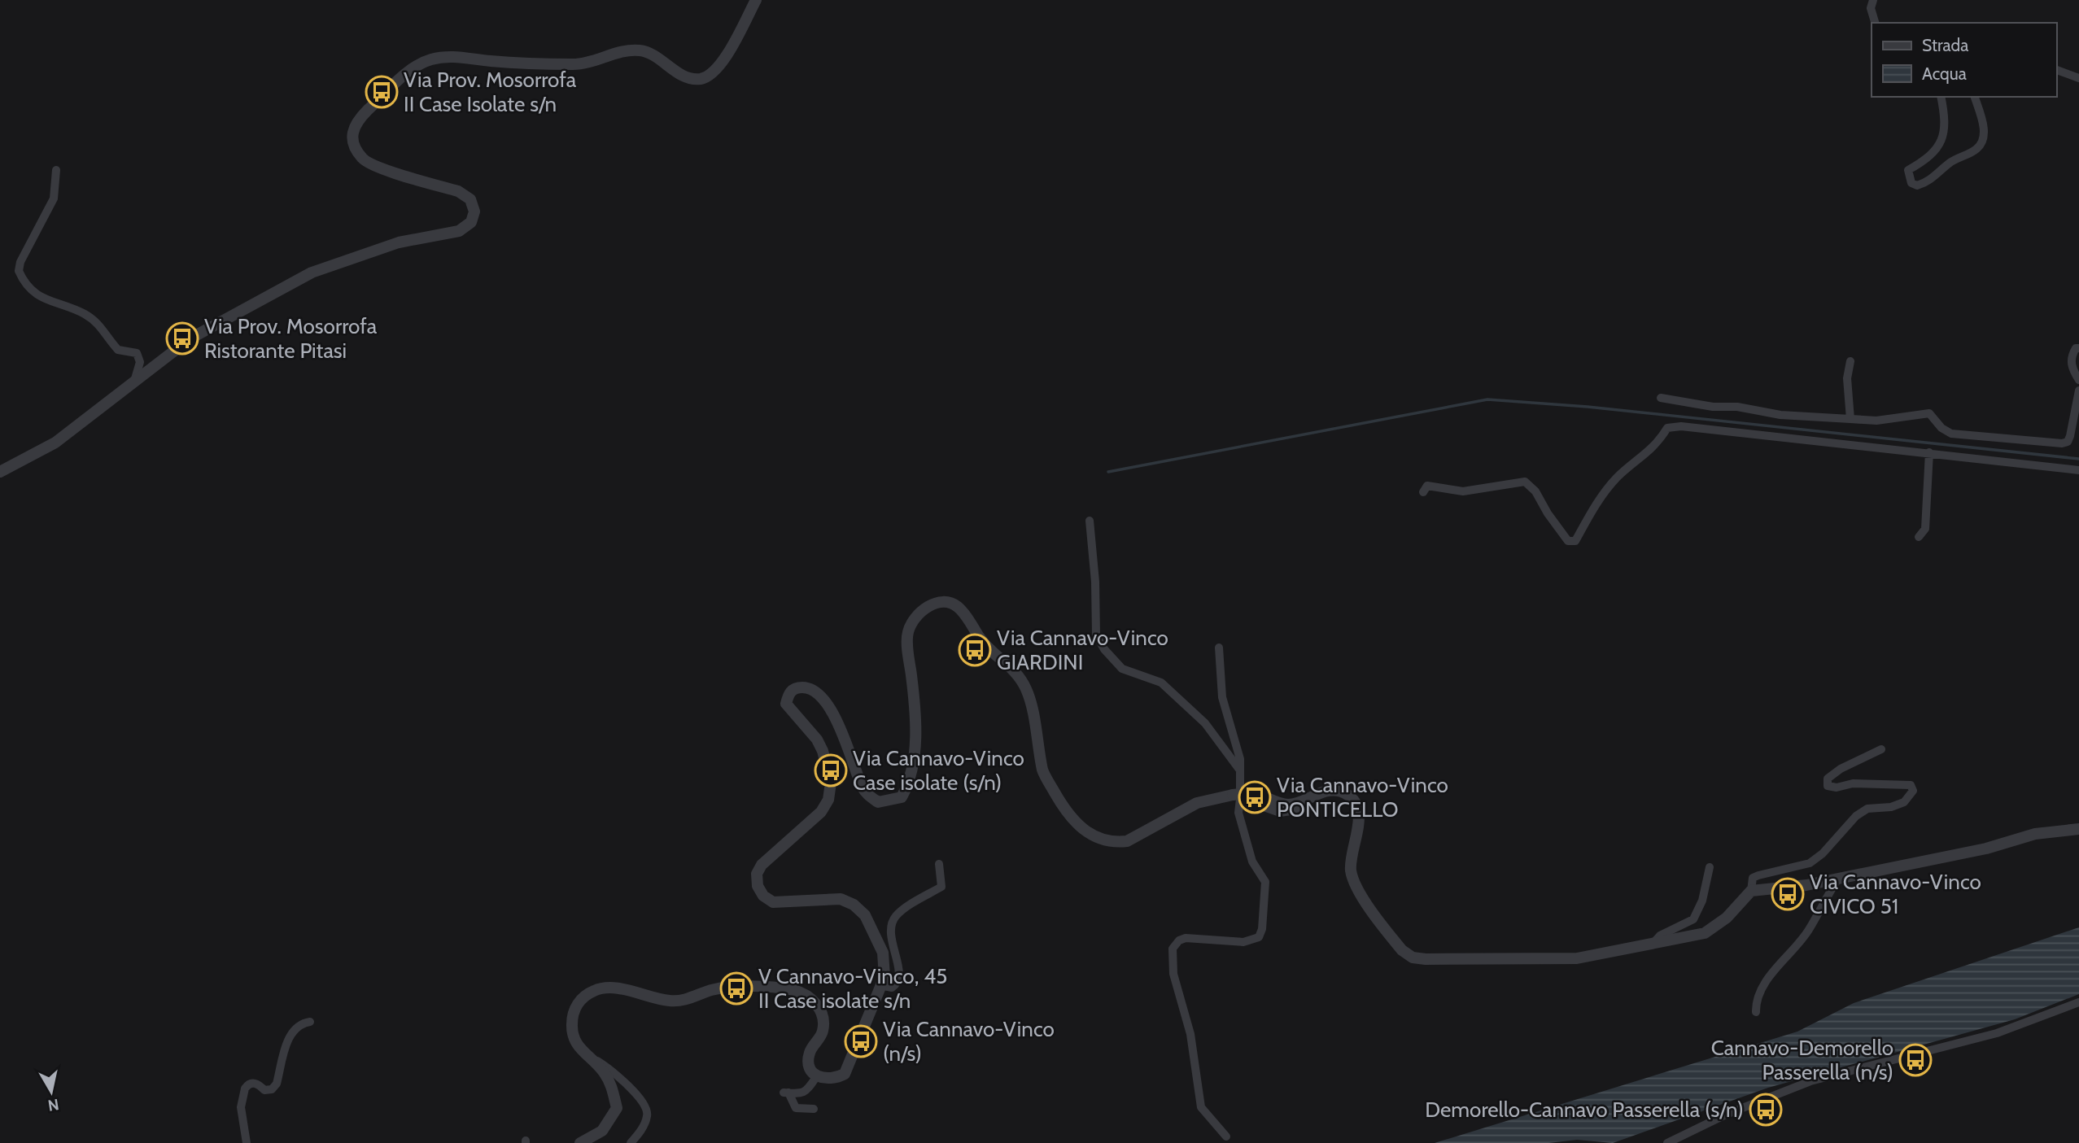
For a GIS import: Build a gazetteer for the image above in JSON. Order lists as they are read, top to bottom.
{
  "places": {
    "bus stop": [
      "Via Prov. Mosorrofa II Case Isolate s/n",
      "Via Prov. Mosorrofa Ristorante Pitasi",
      "Via Cannavo-Vinco GIARDINI",
      "Via Cannavo-Vinco Case isolate (s/n)",
      "Via Cannavo-Vinco PONTICELLO",
      "Via Cannavo-Vinco CIVICO 51",
      "V Cannavo-Vinco, 45 II Case isolate s/n",
      "Via Cannavo-Vinco (n/s)",
      "Cannavo-Demorello Passerella (n/s)",
      "Demorello-Cannavo Passerella (s/n)"
    ]
  },
  "legend": ["Strada", "Acqua"],
  "north": "bottom"
}
